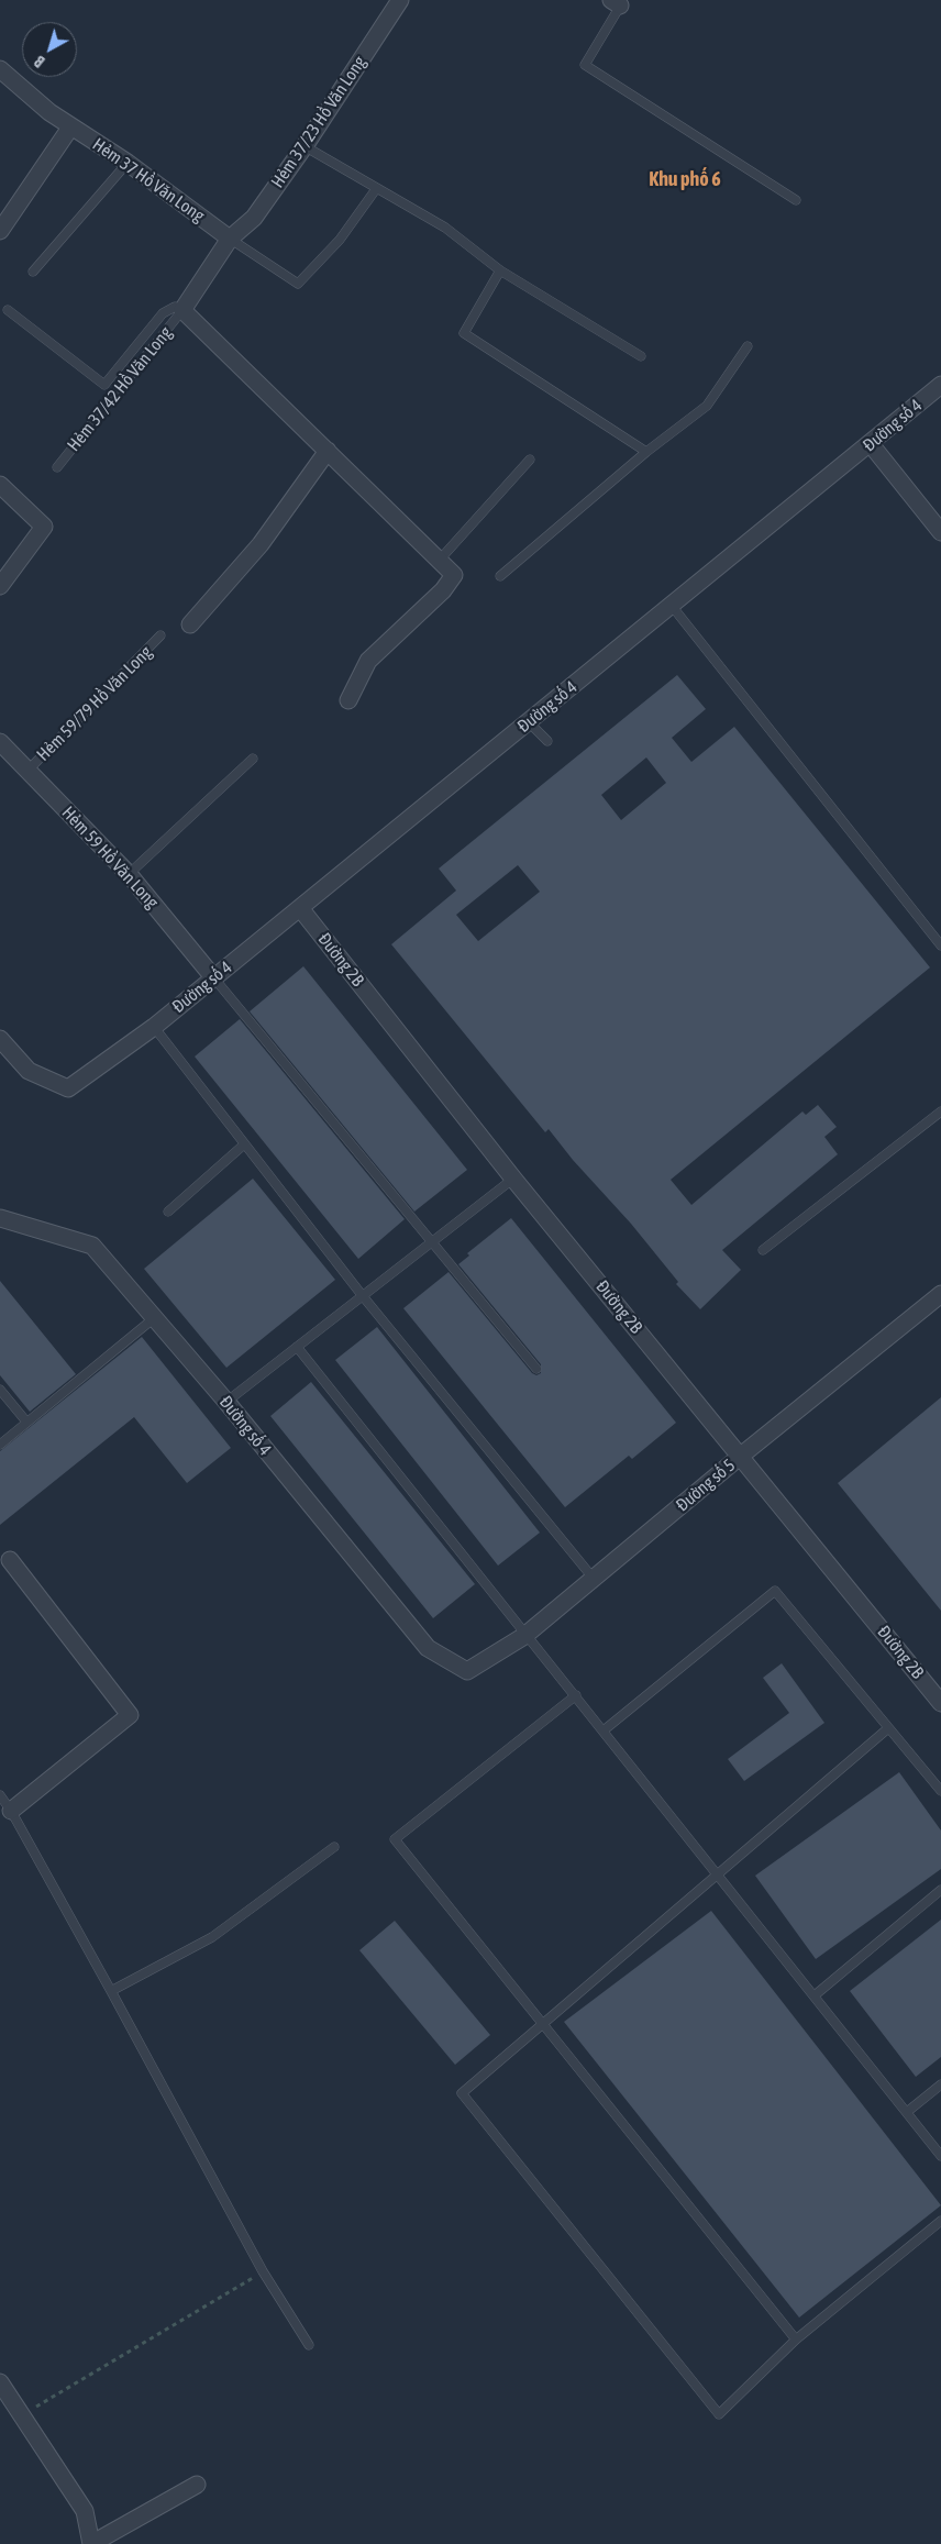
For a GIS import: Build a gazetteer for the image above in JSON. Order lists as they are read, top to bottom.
{
  "streets": {
    "street": [
      "Hẻm 37/23 Hồ Văn Long",
      "Hẻm 37 Hồ Văn Long",
      "Đường số 4",
      "Hẻm 59 Hồ Văn Long",
      "Đường 2B",
      "Đường số 5"
    ],
    "lane": ["Hẻm 37/42 Hồ Văn Long", "Hẻm 59/79 Hồ Văn Long"]
  },
  "crossings": [
    ["Hẻm 37/23 Hồ Văn Long", "Hẻm 37 Hồ Văn Long"],
    ["Đường số 4", "Hẻm 59 Hồ Văn Long"],
    ["Đường số 4", "Đường 2B"],
    ["Đường số 4", "Đường số 5"],
    ["Hẻm 59/79 Hồ Văn Long", "Hẻm 59 Hồ Văn Long"],
    ["Đường 2B", "Đường số 5"]
  ],
  "districts": ["Khu phố 6"],
  "north": "bottom left"
}
